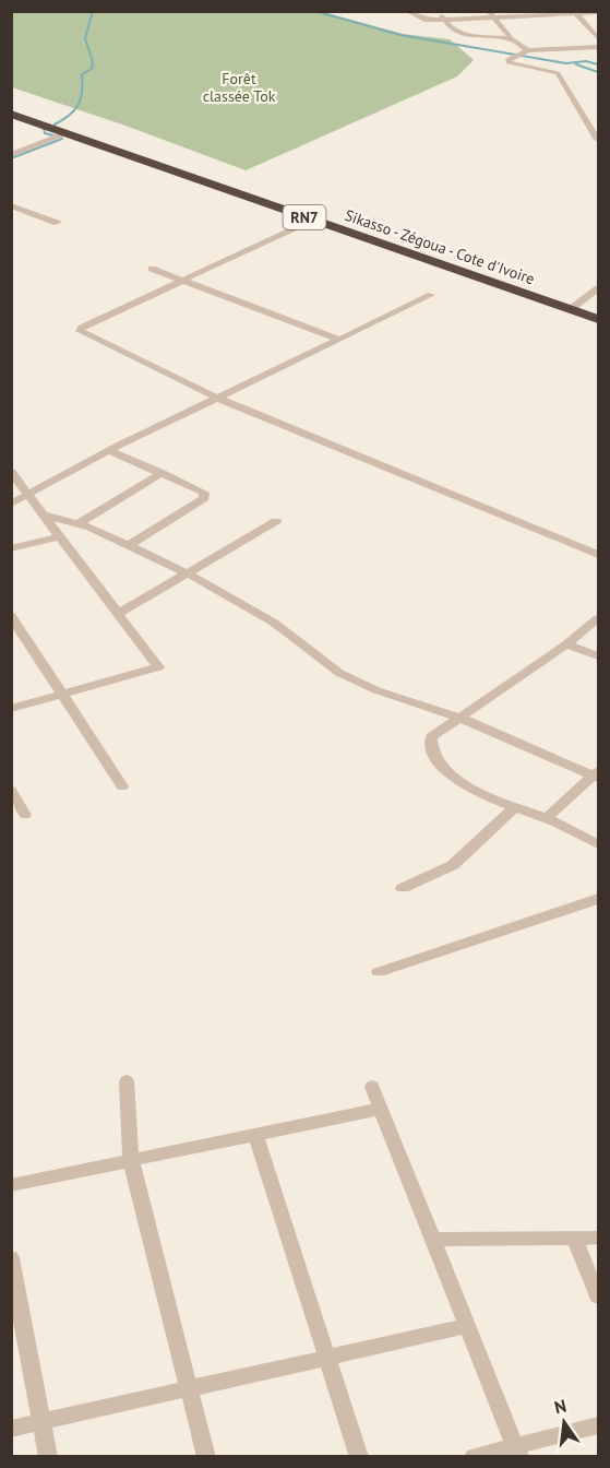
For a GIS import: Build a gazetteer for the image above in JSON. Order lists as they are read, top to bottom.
{
  "streets": {
    "highway": ["RN7", "Sikasso - Zégoua - Cote d'Ivoire"]
  },
  "parks": ["Forêt classée Tok"],
  "north": "top"
}
